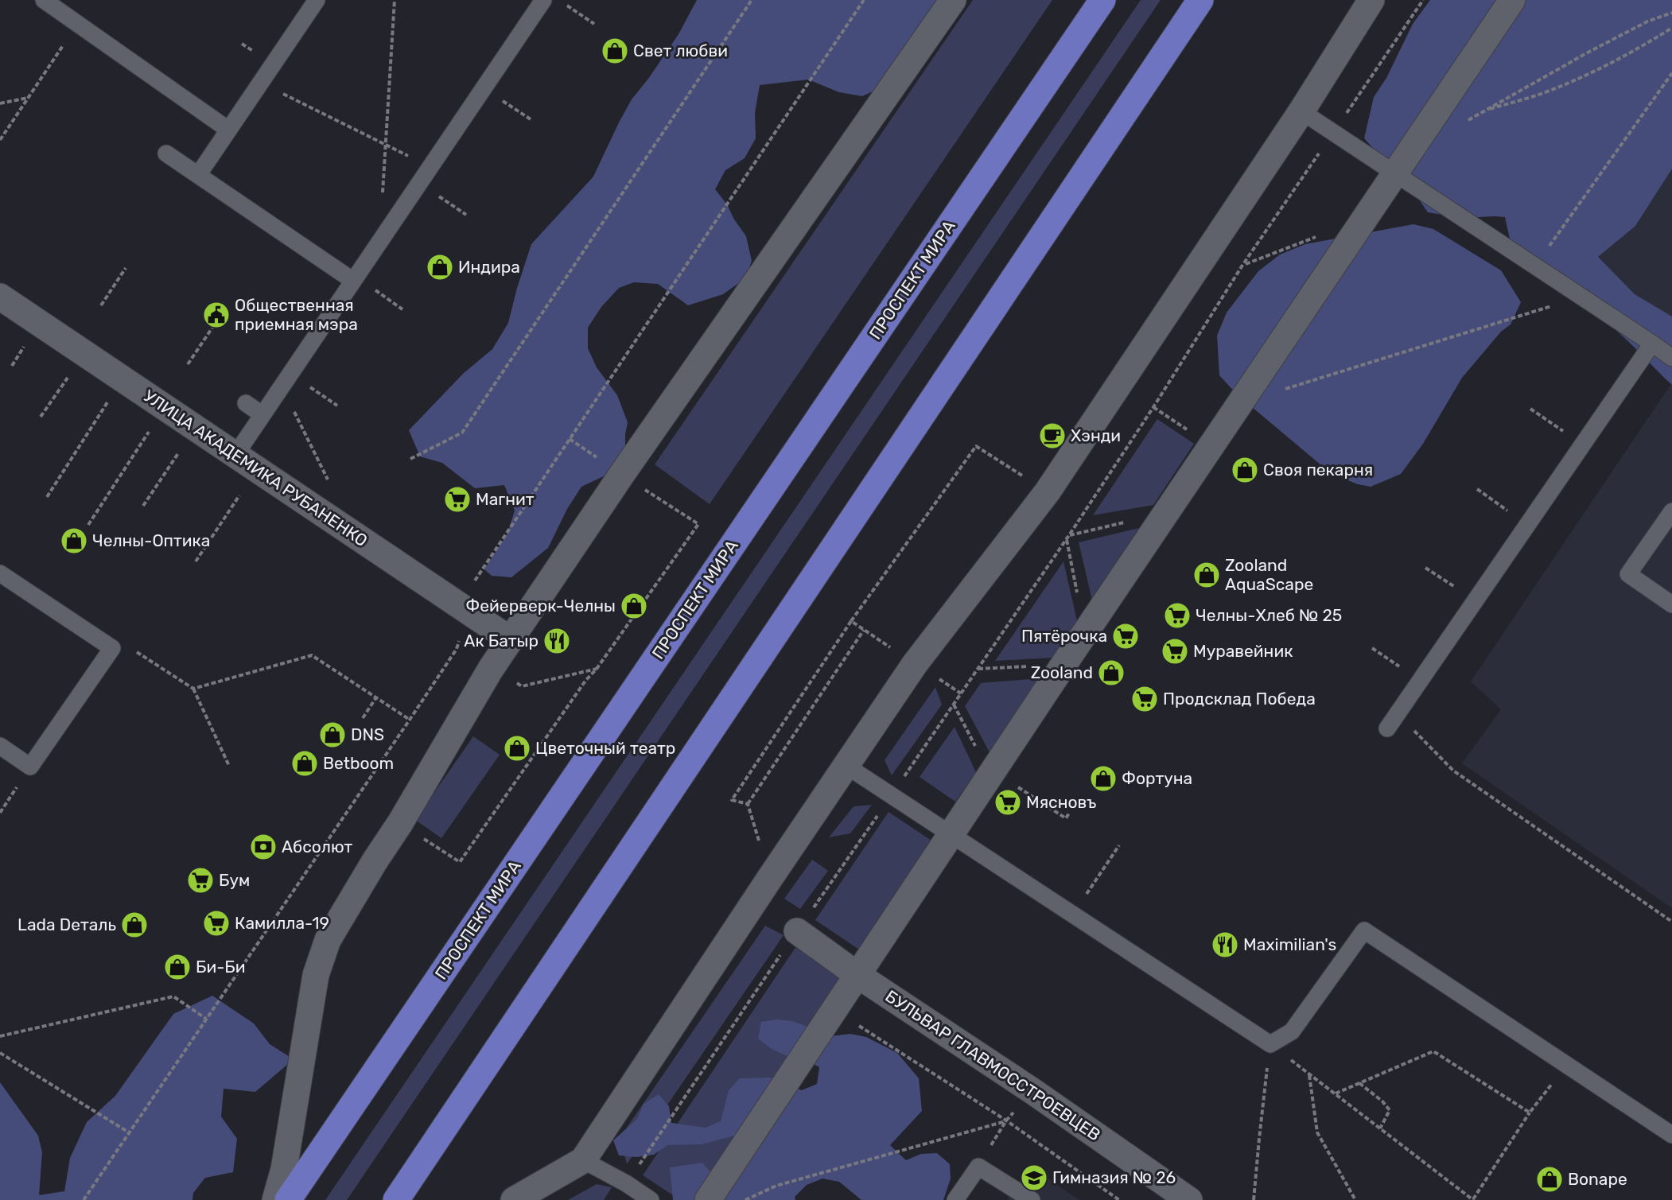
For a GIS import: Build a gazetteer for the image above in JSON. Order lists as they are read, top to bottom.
{
  "streets": {
    "main road": ["ПРОСПЕКТ МИРА"],
    "street": ["УЛИЦА АКАДЕМИКА РУБАНЕНКО", "БУЛЬВАР ГЛАВМОССТРОЕВЦЕВ"]
  },
  "places": {
    "shop": [
      "Свет любви",
      "Индира",
      "Своя пекарня",
      "Челны-Оптика",
      "Zooland AquaScape",
      "Фейерверк-Челны",
      "Zooland",
      "DNS",
      "Цветочный театр",
      "Betboom",
      "Фортуна",
      "Lada Dеталь",
      "Би-Би",
      "Bonape"
    ],
    "public building": ["Общественная приемная мэра"],
    "cafe": ["Хэнди"],
    "supermarket": [
      "Магнит",
      "Челны-Хлеб № 25",
      "Пятёрочка",
      "Муравейник",
      "Продсклад Победа",
      "Мясновъ",
      "Бум",
      "Камилла-19"
    ],
    "restaurant": ["Ак Батыр", "Maximilian's"],
    "bank": ["Абсолют"],
    "school or university": ["Гимназия № 26"]
  }
}
